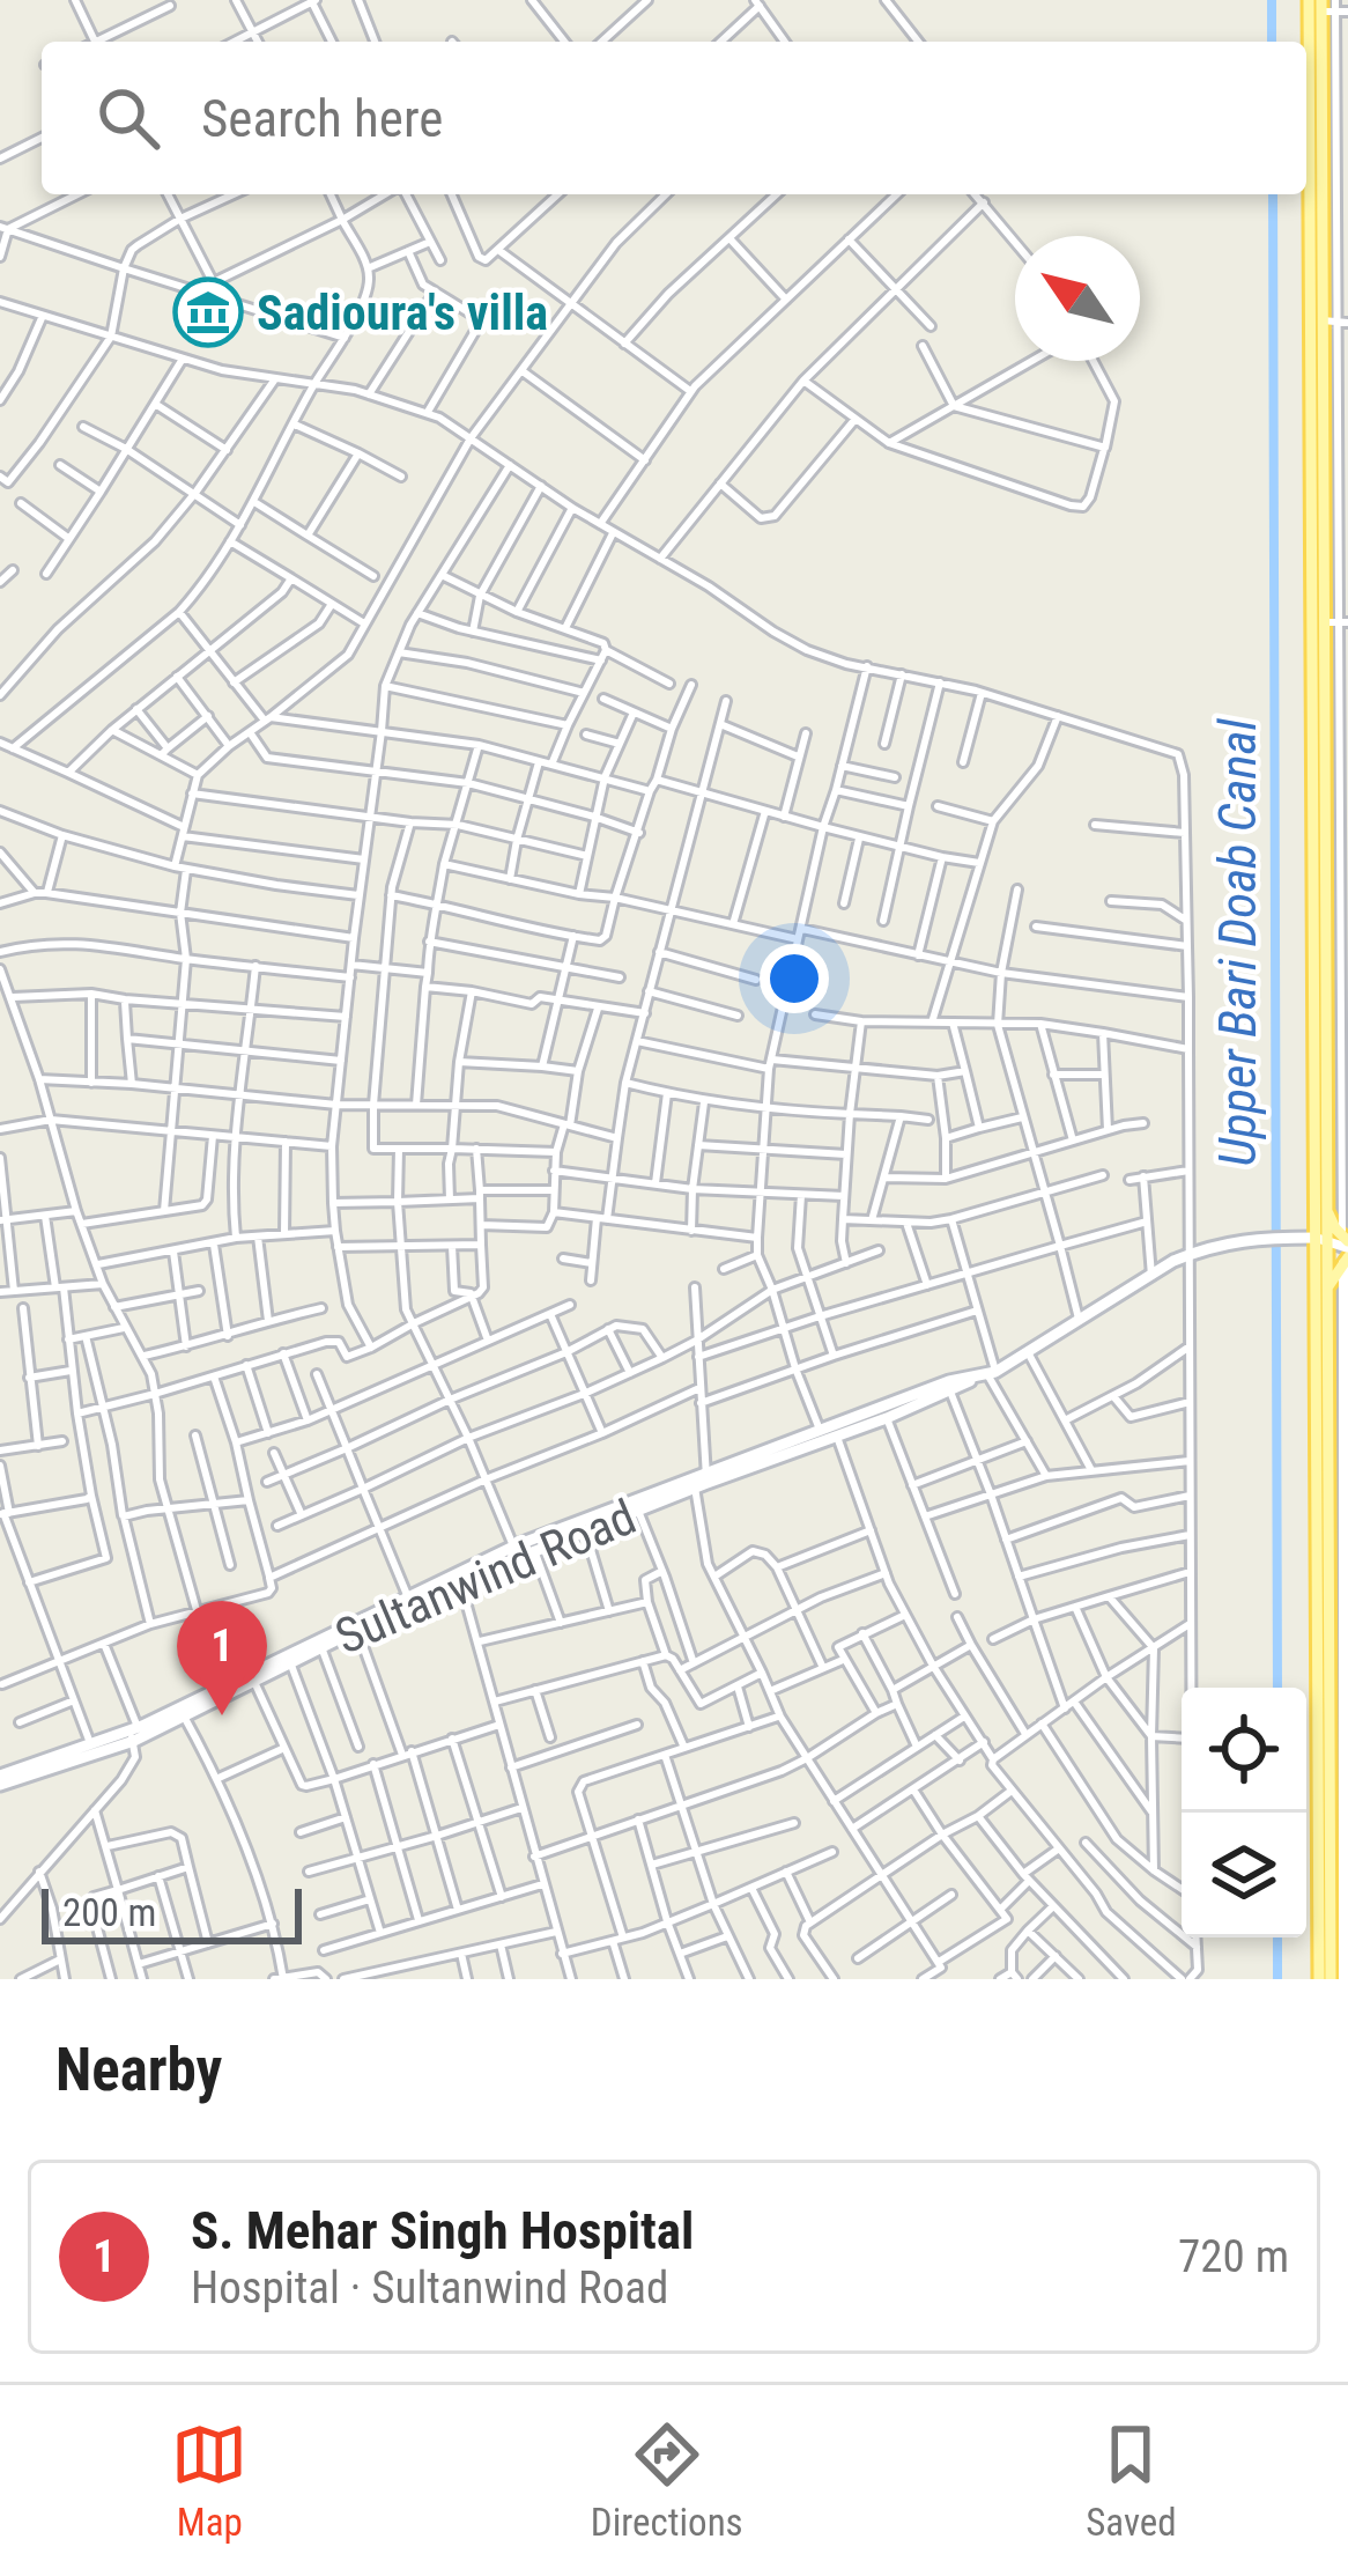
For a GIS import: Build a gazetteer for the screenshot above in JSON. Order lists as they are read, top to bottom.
{
  "streets": {
    "main road": ["Sultanwind Road"]
  },
  "water": ["Upper Bari Doab Canal"],
  "places": {
    "museum": ["Sadioura's villa"]
  },
  "scale_bar": "200 m",
  "north": "top left",
  "page": {
    "search": "Search here",
    "pins": "1",
    "scale": "200 m",
    "heading": "Nearby",
    "list": [
      {
        "mark": "1",
        "name": "S. Mehar Singh Hospital",
        "note": "Hospital · Sultanwind Road",
        "value": "720 m"
      }
    ],
    "nav": ["Map", "Directions", "Saved"]
  }
}
